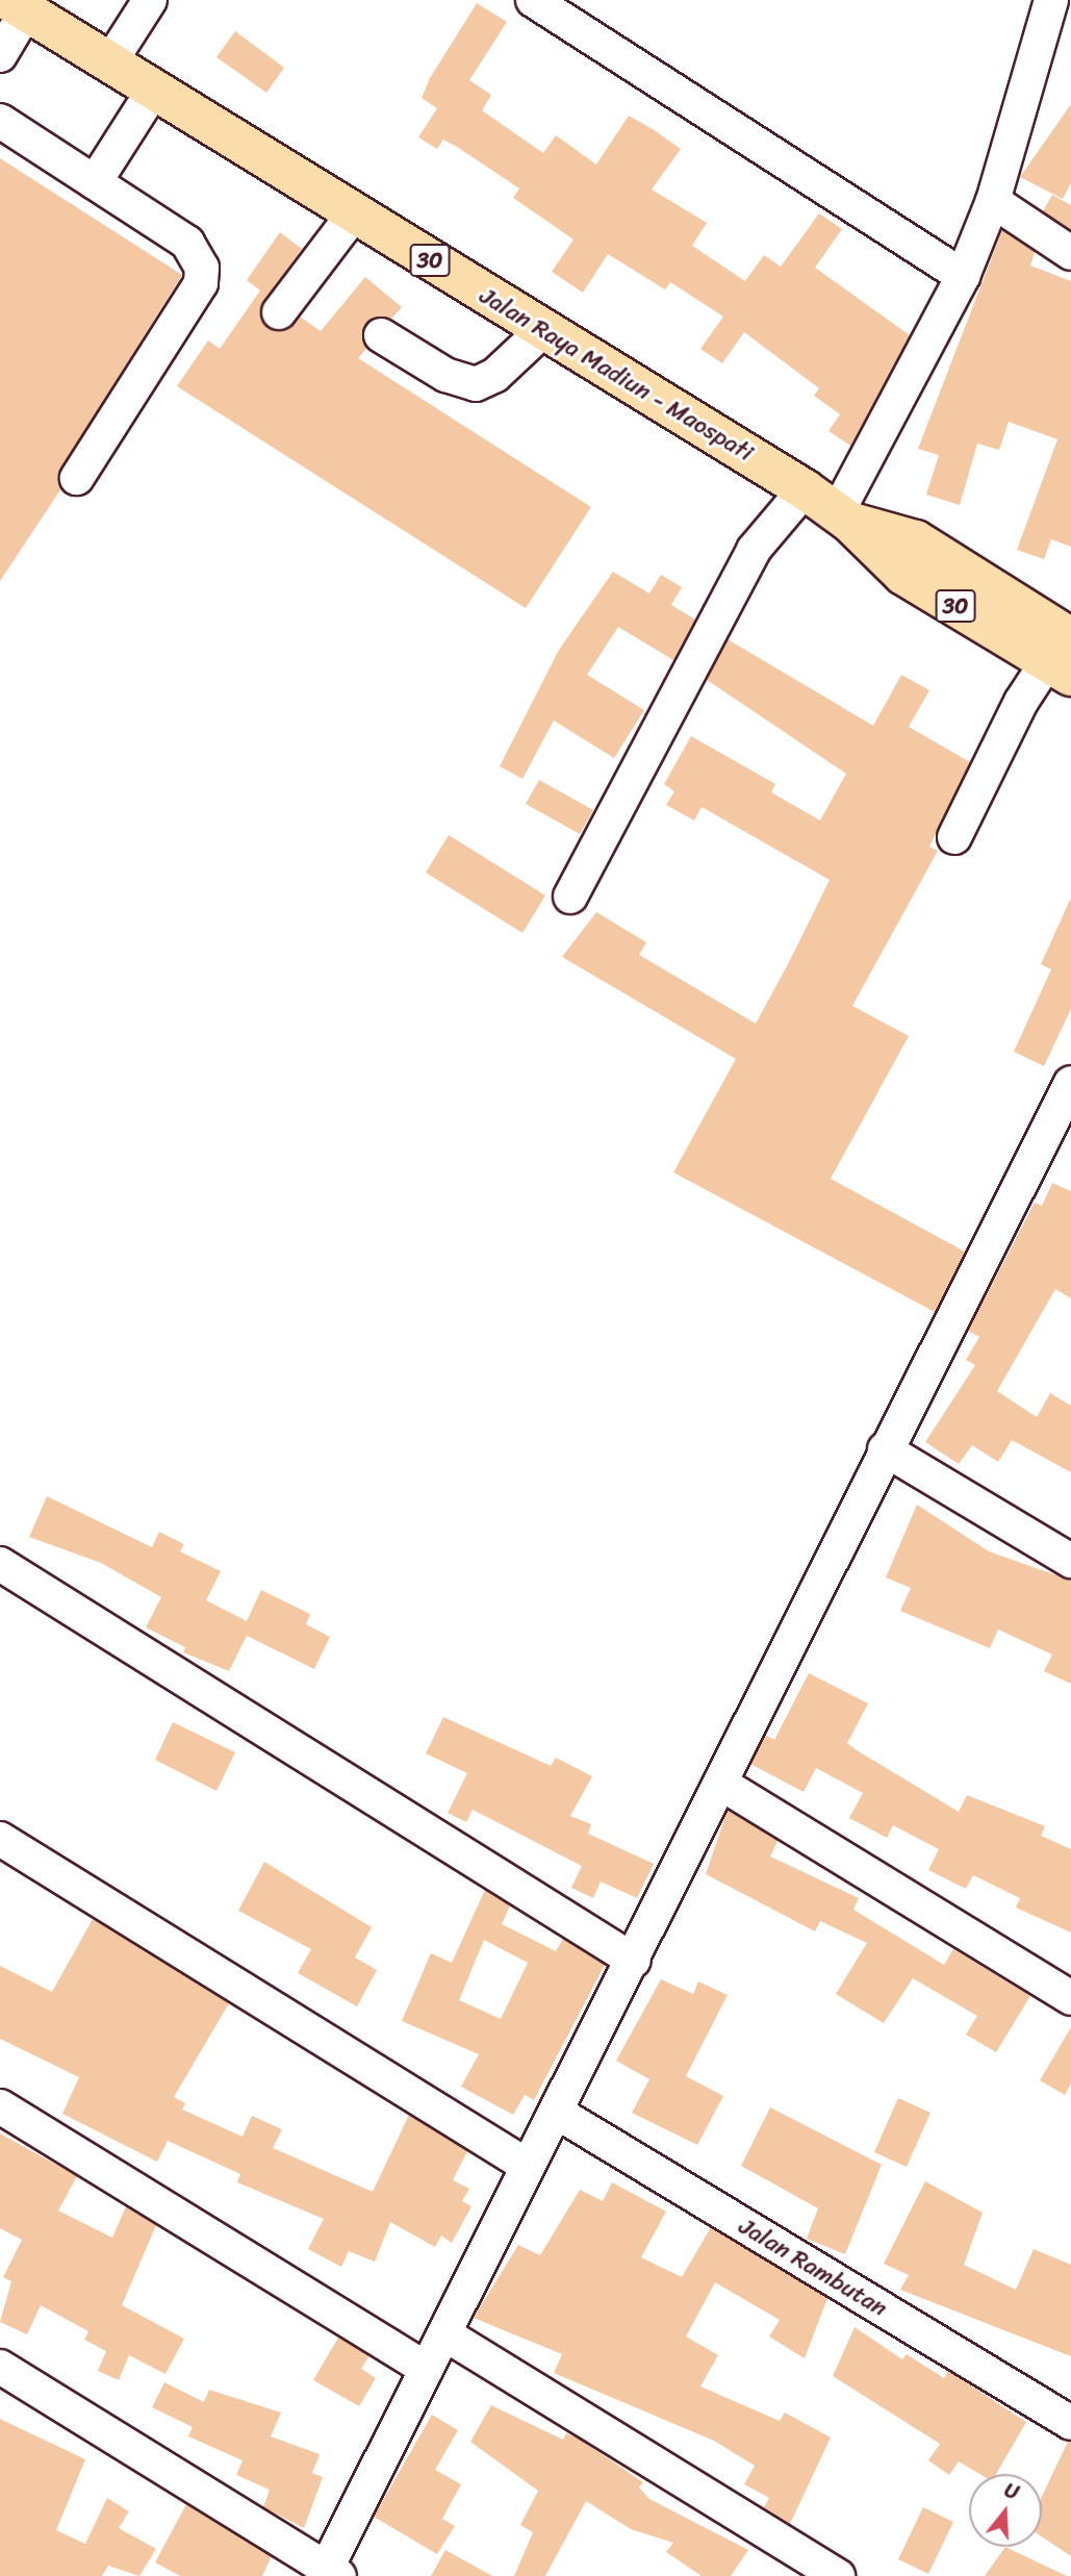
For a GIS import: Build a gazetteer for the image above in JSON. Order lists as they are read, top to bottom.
{
  "streets": {
    "highway": ["30", "Jalan Raya Madiun - Maospati"],
    "street": ["Jalan Rambutan"]
  },
  "north": "top"
}
